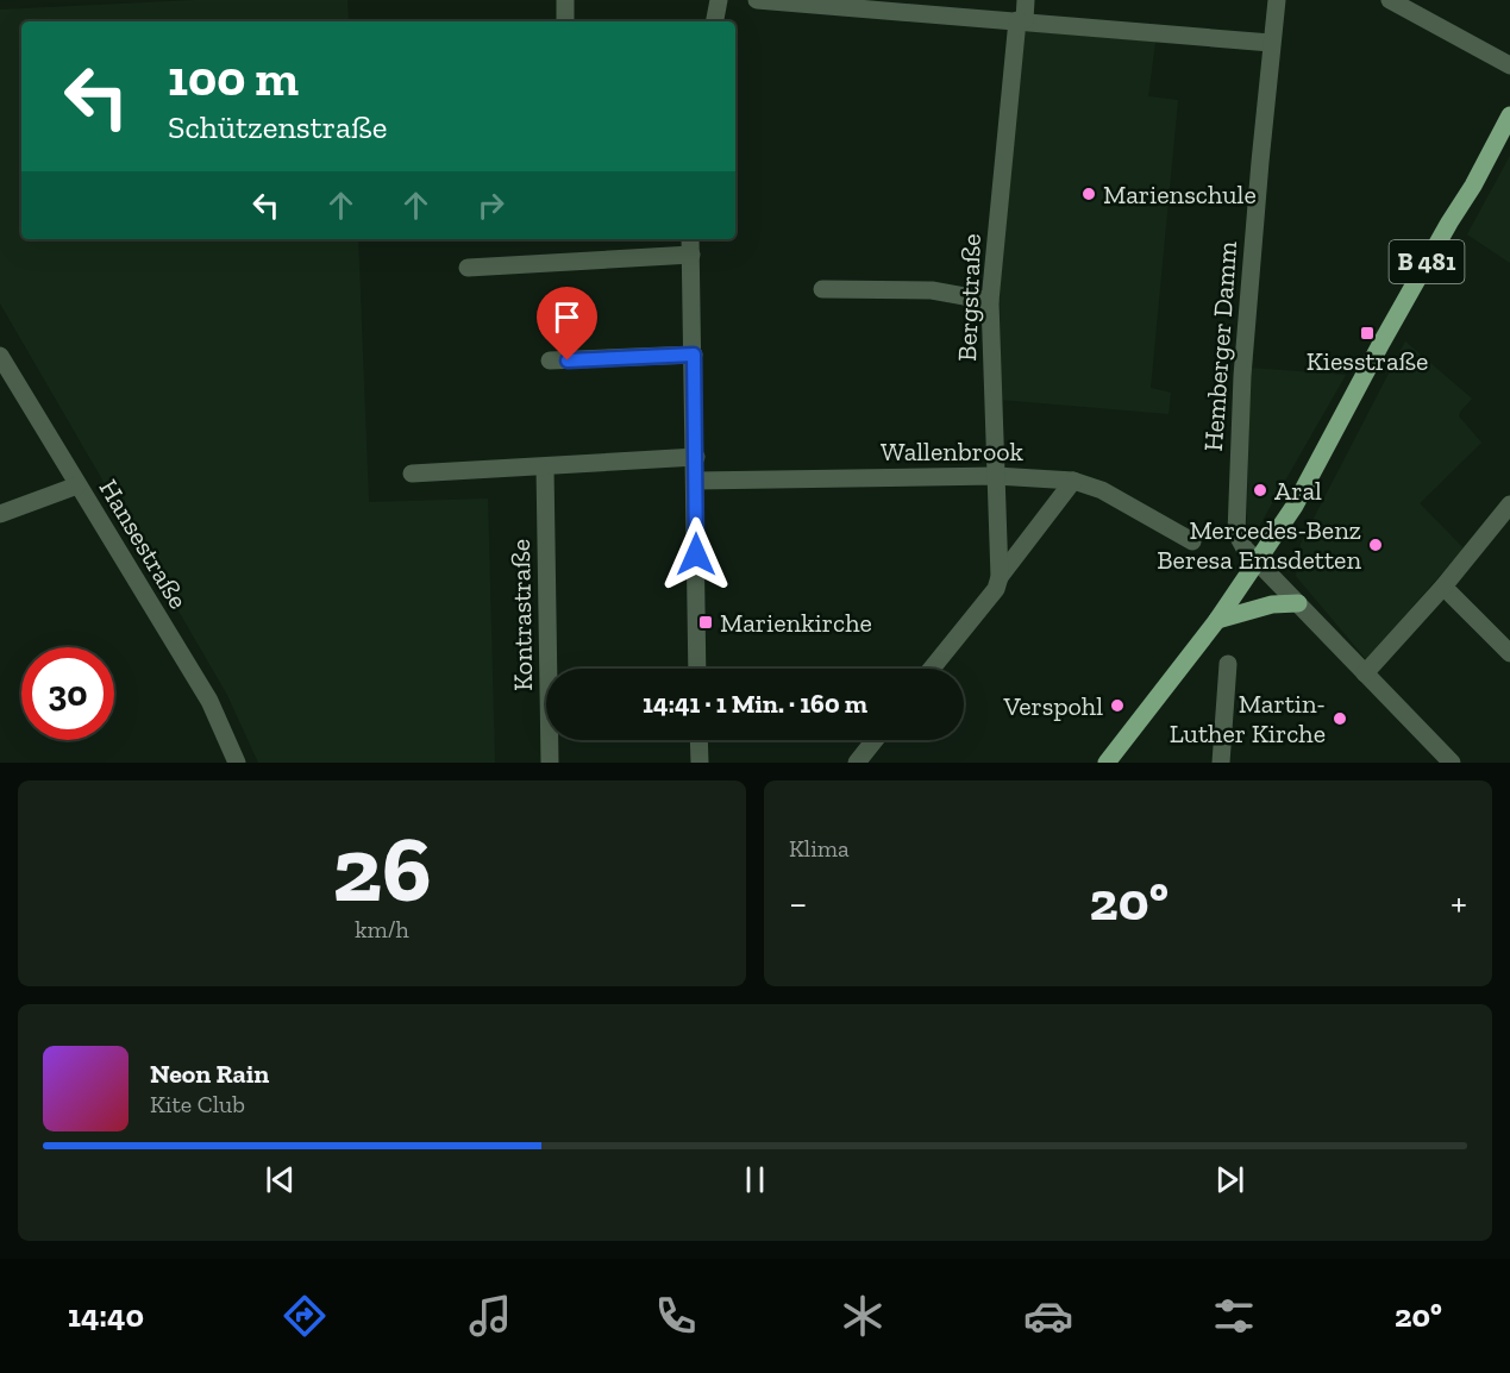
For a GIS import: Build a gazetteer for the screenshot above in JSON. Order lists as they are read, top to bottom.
{
  "streets": {
    "main road": ["B 481"],
    "street": [
      "Bergstraße",
      "Hemberger Damm",
      "Wallenbrook",
      "Hansestraße",
      "Kontrastraße"
    ]
  },
  "crossings": [
    ["B 481", "Hemberger Damm"],
    ["Bergstraße", "Wallenbrook"]
  ],
  "places": {
    "other": [
      "Marienschule",
      "Aral",
      "Mercedes-Benz Beresa Emsdetten",
      "Verspohl",
      "Martin- Luther Kirche"
    ],
    "transit": ["Kiesstraße", "Marienkirche"]
  },
  "page": {
    "turn": ["100 m", "Schützenstraße"],
    "limit": "30",
    "trip": "14:41 · 1 Min. · 160 m",
    "tile": [
      ["26", "km/h"],
      "Klima"
    ],
    "heat": ["−", "20°", "+"],
    "song": ["Neon Rain", "Kite Club"],
    "tabs": ["14:40", "20°"]
  }
}
